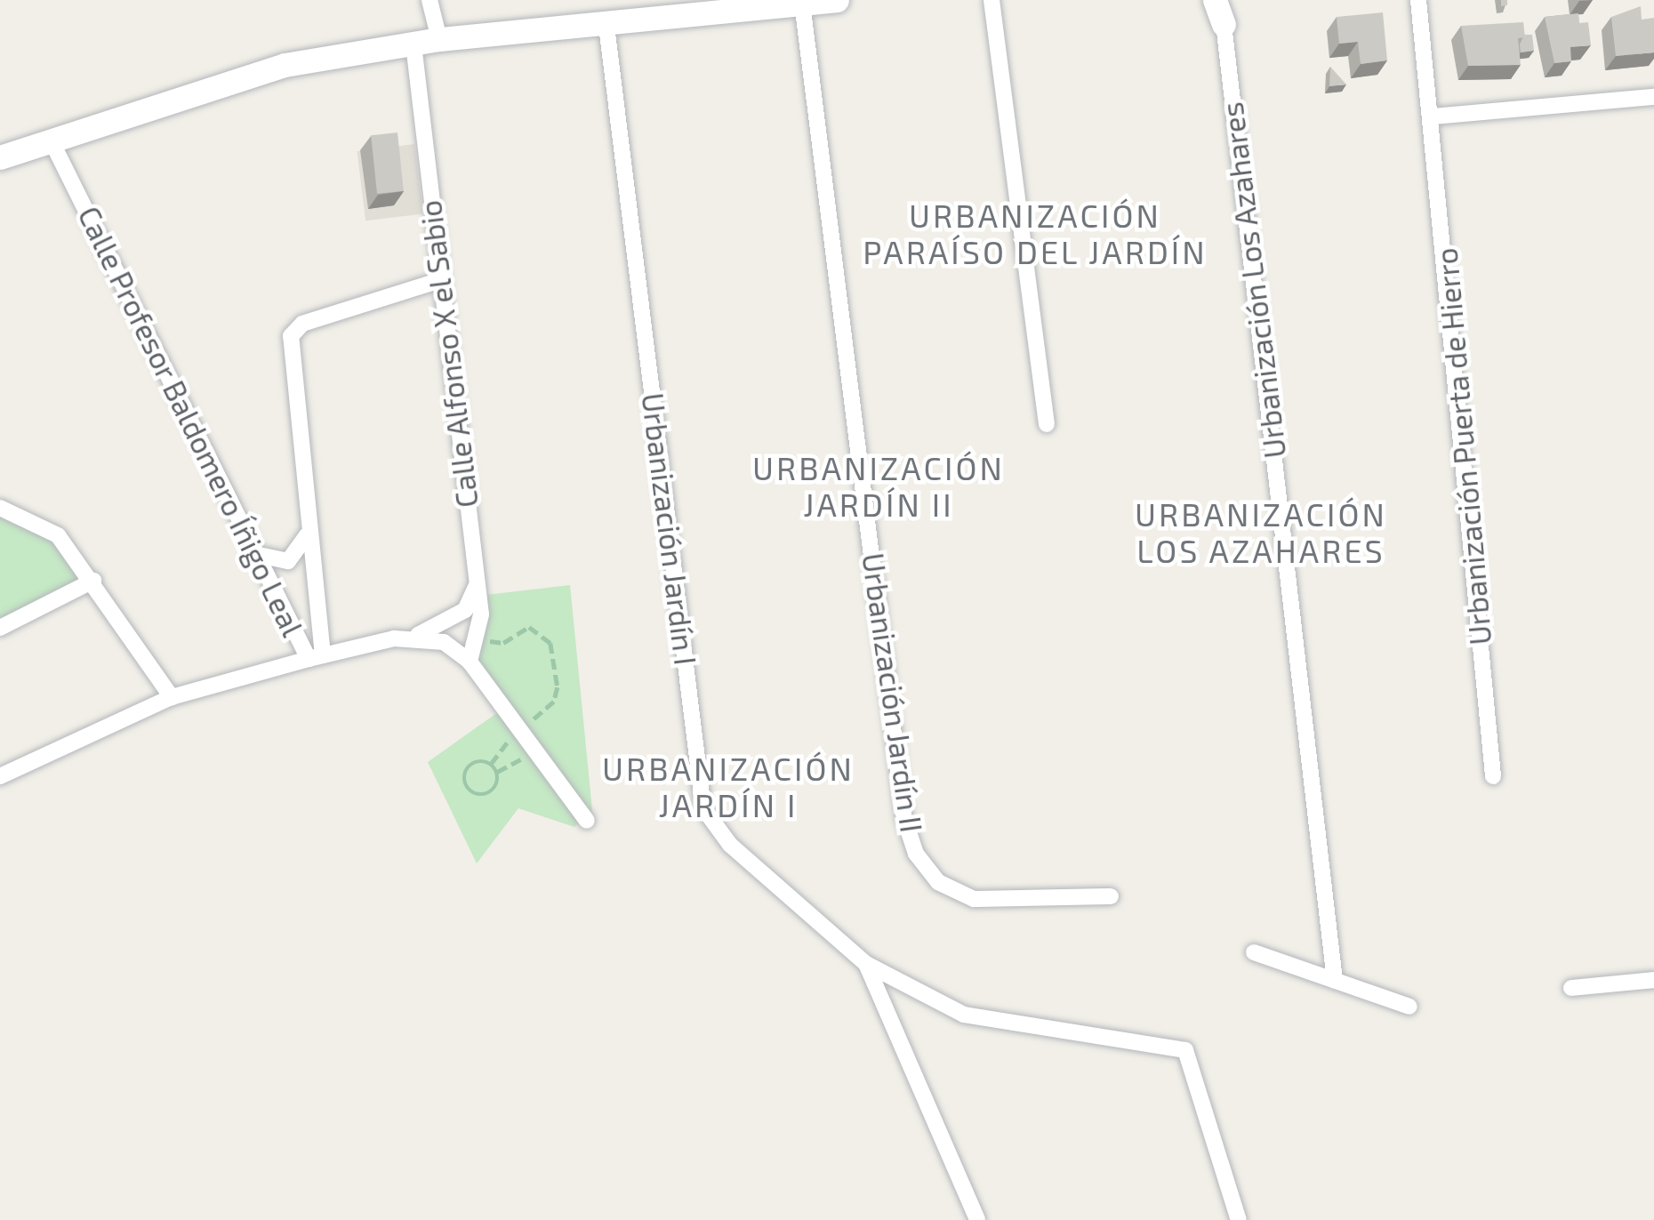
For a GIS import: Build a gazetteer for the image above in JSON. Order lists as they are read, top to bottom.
{
  "streets": {
    "street": [
      "Urbanización Los Azahares",
      "Calle Alfonso X el Sabio",
      "Calle Profesor Baldomero Íñigo Leal",
      "Urbanización Puerta de Hierro",
      "Urbanización Jardín I",
      "Urbanización Jardín II"
    ]
  },
  "crossings": [
    ["Calle Alfonso X el Sabio", "Calle Profesor Baldomero Íñigo Leal"]
  ],
  "districts": [
    "URBANIZACIÓN PARAÍSO DEL JARDÍN",
    "URBANIZACIÓN JARDÍN II",
    "URBANIZACIÓN LOS AZAHARES",
    "URBANIZACIÓN JARDÍN I"
  ]
}
